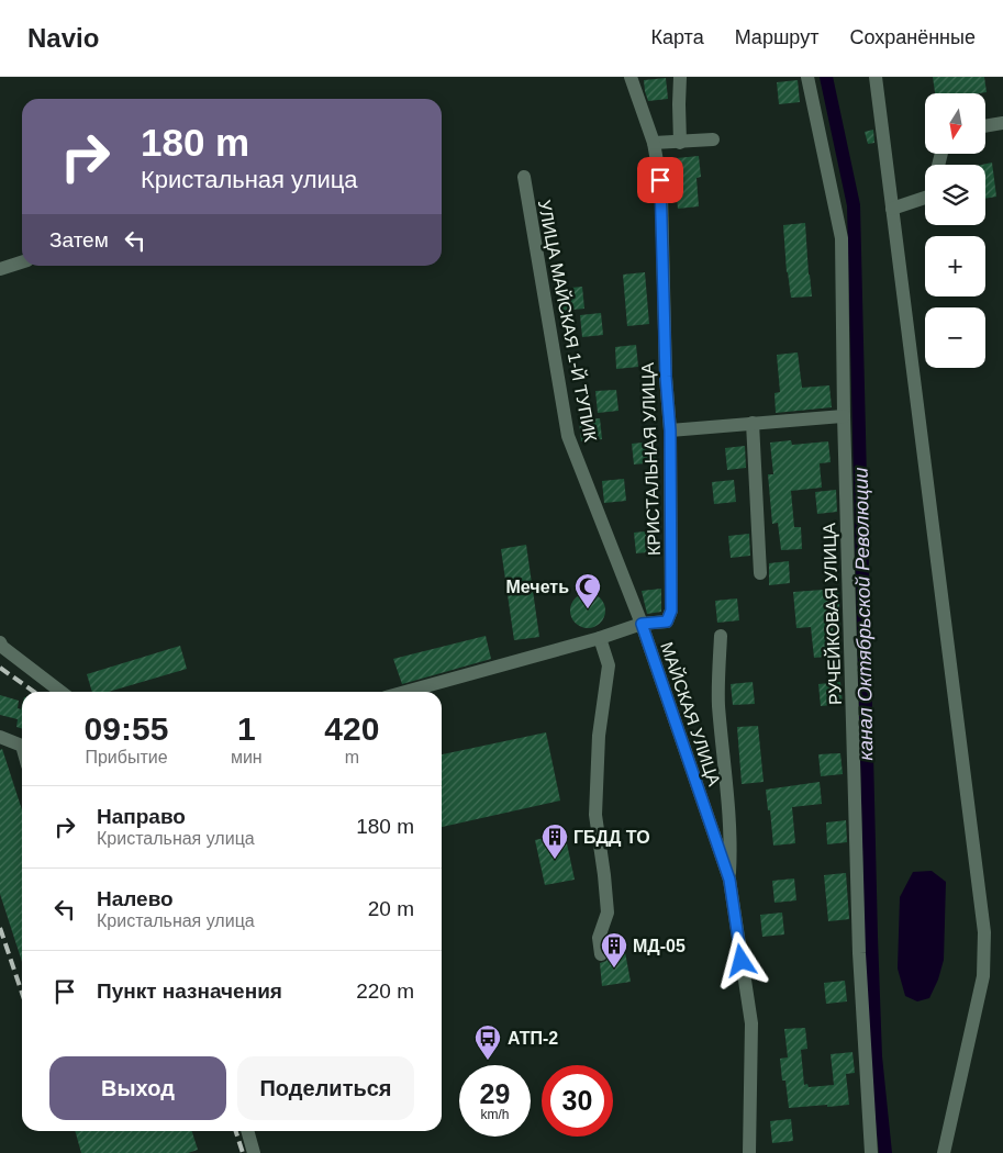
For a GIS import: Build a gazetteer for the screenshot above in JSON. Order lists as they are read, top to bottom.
{
  "streets": {
    "street": [
      "УЛИЦА МАЙСКАЯ 1-Й ТУПИК",
      "КРИСТАЛЬНАЯ УЛИЦА",
      "РУЧЕЙКОВАЯ УЛИЦА",
      "МАЙСКАЯ УЛИЦА"
    ]
  },
  "crossings": [
    ["УЛИЦА МАЙСКАЯ 1-Й ТУПИК", "КРИСТАЛЬНАЯ УЛИЦА"],
    ["УЛИЦА МАЙСКАЯ 1-Й ТУПИК", "МАЙСКАЯ УЛИЦА"],
    ["КРИСТАЛЬНАЯ УЛИЦА", "МАЙСКАЯ УЛИЦА"]
  ],
  "water": ["канал Октябрьской Революции"],
  "places": {
    "mosque": ["Мечеть"],
    "building": ["ГБДД ТО", "МД-05"],
    "bus stop": ["АТП-2"]
  },
  "north": "bottom",
  "page": {
    "header": "Navio",
    "nav": ["Карта", "Маршрут", "Сохранённые"],
    "map_buttons": ["+", "−"],
    "turn": ["180 m", "Кристальная улица"],
    "then": "Затем",
    "eta": [
      "09:55",
      "Прибытие",
      "1",
      "мин",
      "420",
      "m"
    ],
    "list": [
      {
        "name": "Направо",
        "note": "Кристальная улица",
        "value": "180 m"
      },
      {
        "name": "Налево",
        "note": "Кристальная улица",
        "value": "20 m"
      },
      {
        "name": "Пункт назначения",
        "value": "220 m"
      }
    ],
    "buttons": ["Выход", "Поделиться"],
    "speed": "29 km/h",
    "limit": "30"
  }
}
